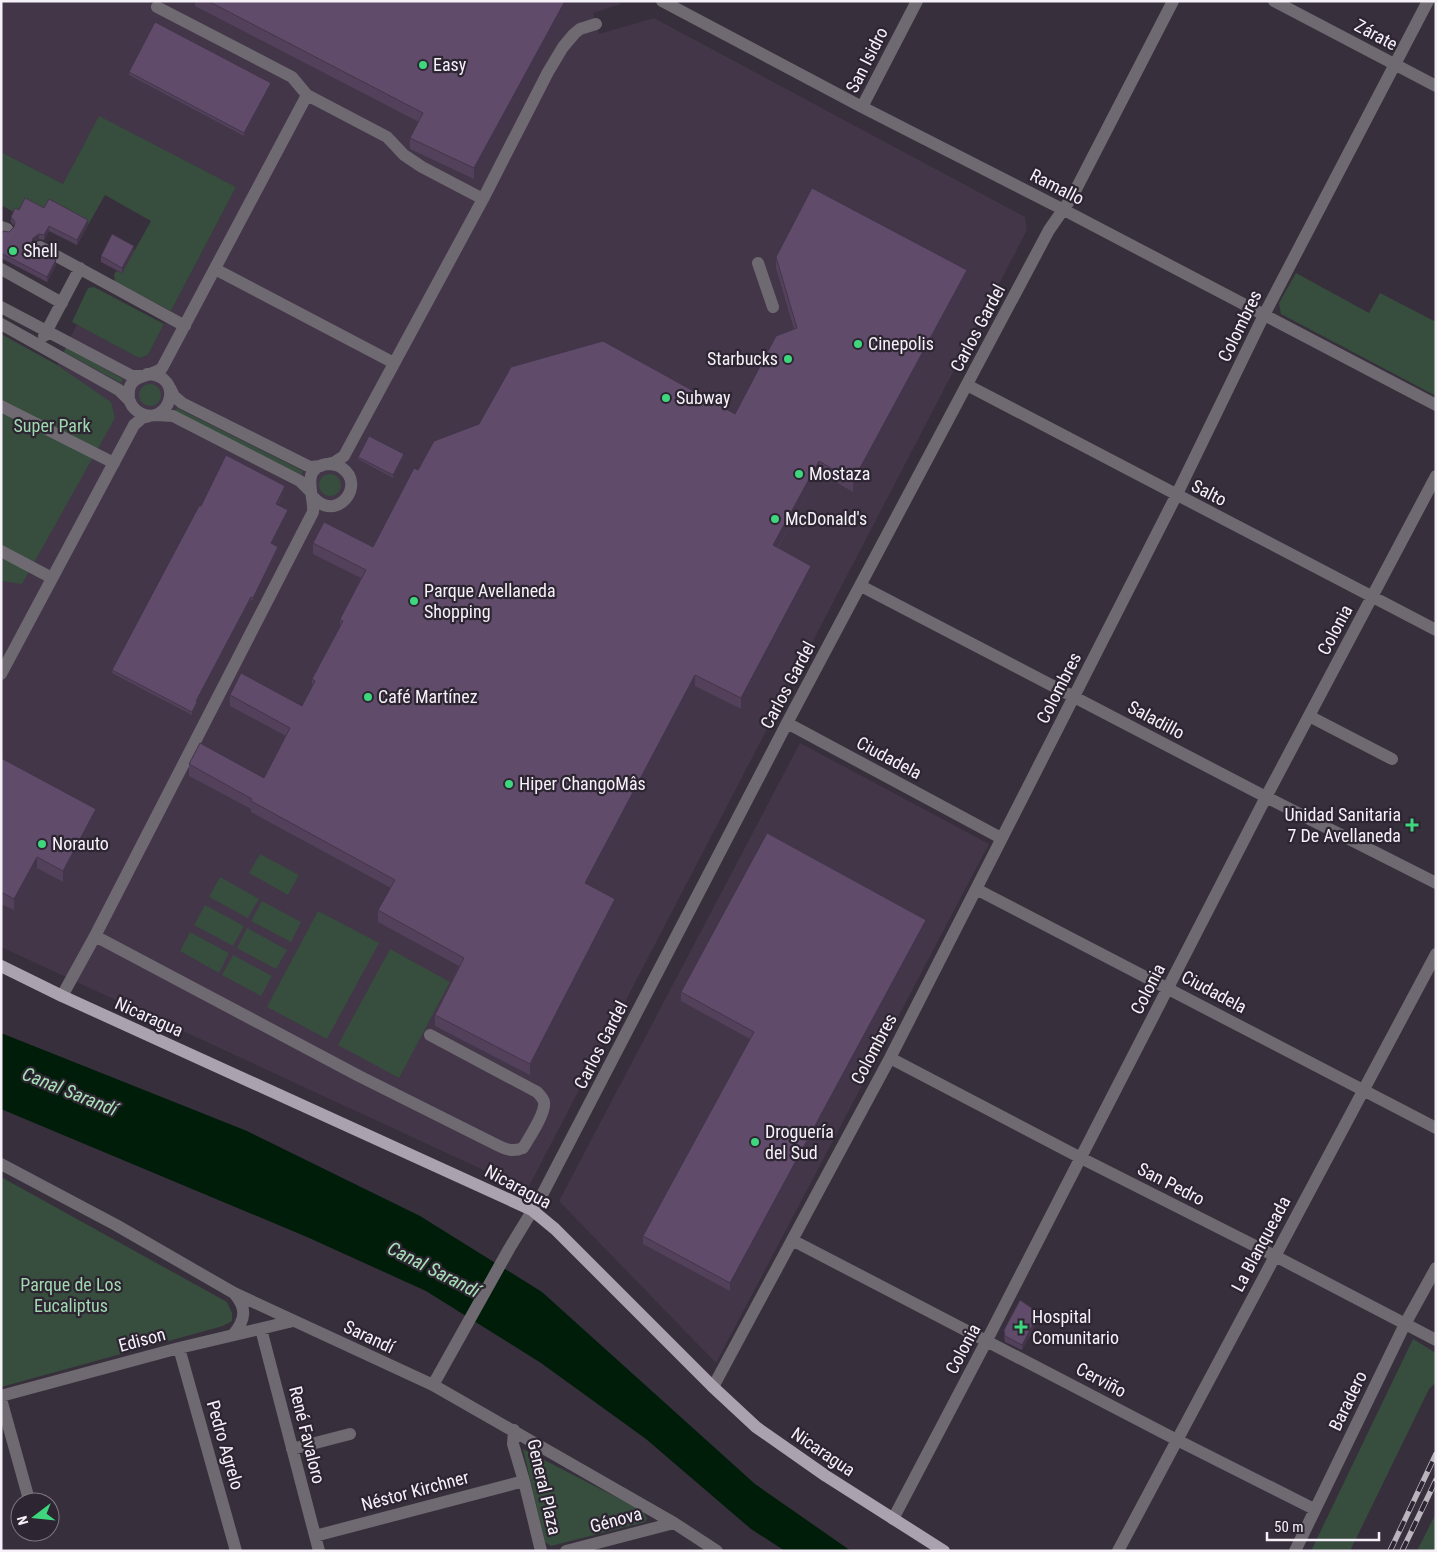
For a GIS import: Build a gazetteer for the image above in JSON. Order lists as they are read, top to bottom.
{
  "streets": {
    "main road": ["Nicaragua"],
    "street": [
      "Zárate",
      "San Isidro",
      "Ramallo",
      "Colombres",
      "Carlos Gardel",
      "Salto",
      "Colonia",
      "Saladillo",
      "Ciudadela",
      "San Pedro",
      "La Blanqueada",
      "Sarandí",
      "Edison",
      "Cerviño",
      "Baradero",
      "René Favaloro",
      "Pedro Agrelo",
      "General Plaza",
      "Néstor Kirchner",
      "Génova"
    ]
  },
  "crossings": [
    ["Zárate", "Colombres"],
    ["San Isidro", "Ramallo"],
    ["Ramallo", "Colombres"],
    ["Ramallo", "Carlos Gardel"],
    ["Colombres", "Salto"],
    ["Colombres", "Saladillo"],
    ["Colombres", "Ciudadela"],
    ["Colombres", "Nicaragua"],
    ["Colombres", "San Pedro"],
    ["Colombres", "Cerviño"],
    ["Carlos Gardel", "Salto"],
    ["Carlos Gardel", "Saladillo"],
    ["Carlos Gardel", "Ciudadela"],
    ["Carlos Gardel", "Nicaragua"],
    ["Carlos Gardel", "Sarandí"],
    ["Salto", "Colonia"],
    ["Colonia", "Saladillo"],
    ["Colonia", "Ciudadela"],
    ["Colonia", "Nicaragua"],
    ["Colonia", "San Pedro"],
    ["Colonia", "Cerviño"],
    ["Ciudadela", "La Blanqueada"],
    ["San Pedro", "La Blanqueada"],
    ["San Pedro", "Baradero"],
    ["La Blanqueada", "Cerviño"],
    ["Sarandí", "Edison"],
    ["Sarandí", "General Plaza"],
    ["Sarandí", "Génova"],
    ["Edison", "René Favaloro"],
    ["Edison", "Pedro Agrelo"],
    ["Cerviño", "Baradero"],
    ["René Favaloro", "Néstor Kirchner"],
    ["General Plaza", "Néstor Kirchner"]
  ],
  "water": ["Canal Sarandí"],
  "parks": ["Super Park", "Parque de Los Eucaliptus"],
  "places": {
    "other": [
      "Easy",
      "Shell",
      "Cinepolis",
      "Starbucks",
      "Subway",
      "Mostaza",
      "McDonald's",
      "Parque Avellaneda Shopping",
      "Café Martínez",
      "Hiper ChangoMâs",
      "Norauto",
      "Droguería del Sud"
    ],
    "health": ["Unidad Sanitaria 7 De Avellaneda", "Hospital Comunitario"]
  },
  "scale_bar": "50 m",
  "north": "left"
}
